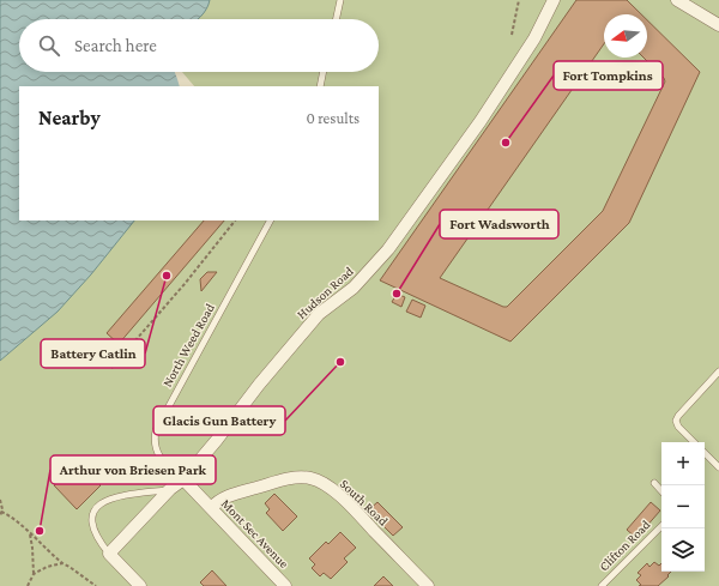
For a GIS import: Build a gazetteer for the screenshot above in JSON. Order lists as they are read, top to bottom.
{
  "streets": {
    "street": ["Hudson Road", "South Road", "Mont Sec Avenue"],
    "lane": ["North Weed Road", "Clifton Road"]
  },
  "crossings": [
    ["Hudson Road", "North Weed Road"],
    ["Hudson Road", "Mont Sec Avenue"],
    ["North Weed Road", "Mont Sec Avenue"],
    ["South Road", "Mont Sec Avenue"]
  ],
  "places": [
    "Fort Tompkins",
    "Battery Catlin",
    "Fort Wadsworth",
    "Glacis Gun Battery",
    "Arthur von Briesen Park"
  ],
  "north": "left",
  "page": {
    "search": "Search here",
    "heading": ["Nearby", "0 results"],
    "map_buttons": ["+", "−"]
  }
}
